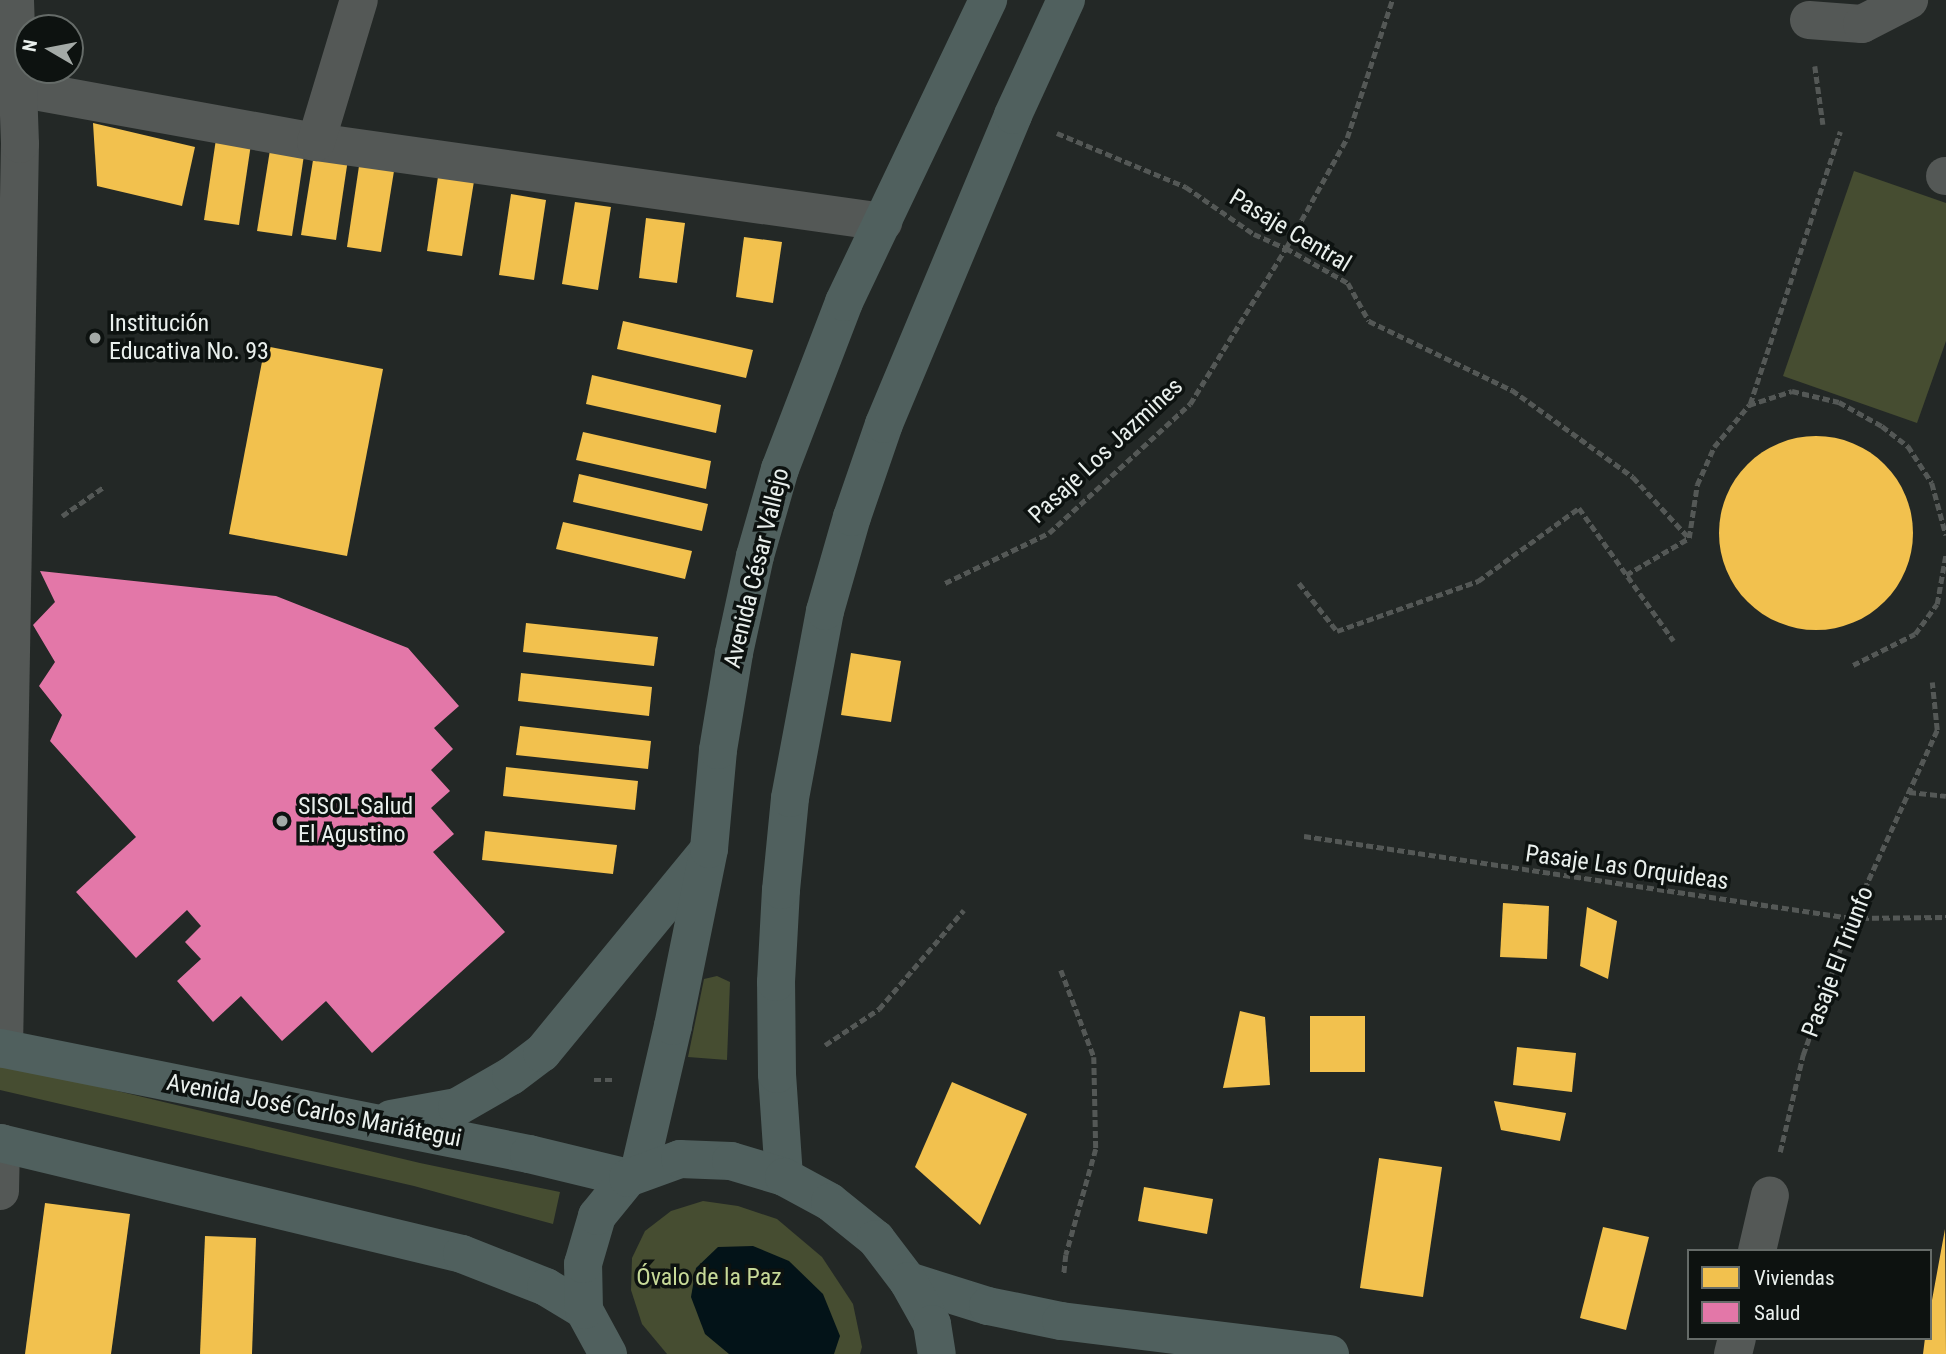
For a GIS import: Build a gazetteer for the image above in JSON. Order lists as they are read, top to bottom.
{
  "streets": {
    "main road": ["Avenida César Vallejo", "Avenida José Carlos Mariátegui"],
    "path": [
      "Pasaje Central",
      "Pasaje Los Jazmines",
      "Pasaje Las Orquideas",
      "Pasaje El Triunfo"
    ]
  },
  "crossings": [
    ["Pasaje Central", "Pasaje Los Jazmines"],
    ["Avenida César Vallejo", "Avenida José Carlos Mariátegui"],
    ["Pasaje Las Orquideas", "Pasaje El Triunfo"]
  ],
  "parks": ["Óvalo de la Paz"],
  "places": ["Institución Educativa No. 93", "SISOL Salud El Agustino"],
  "legend": ["Viviendas", "Salud"],
  "north": "left"
}
